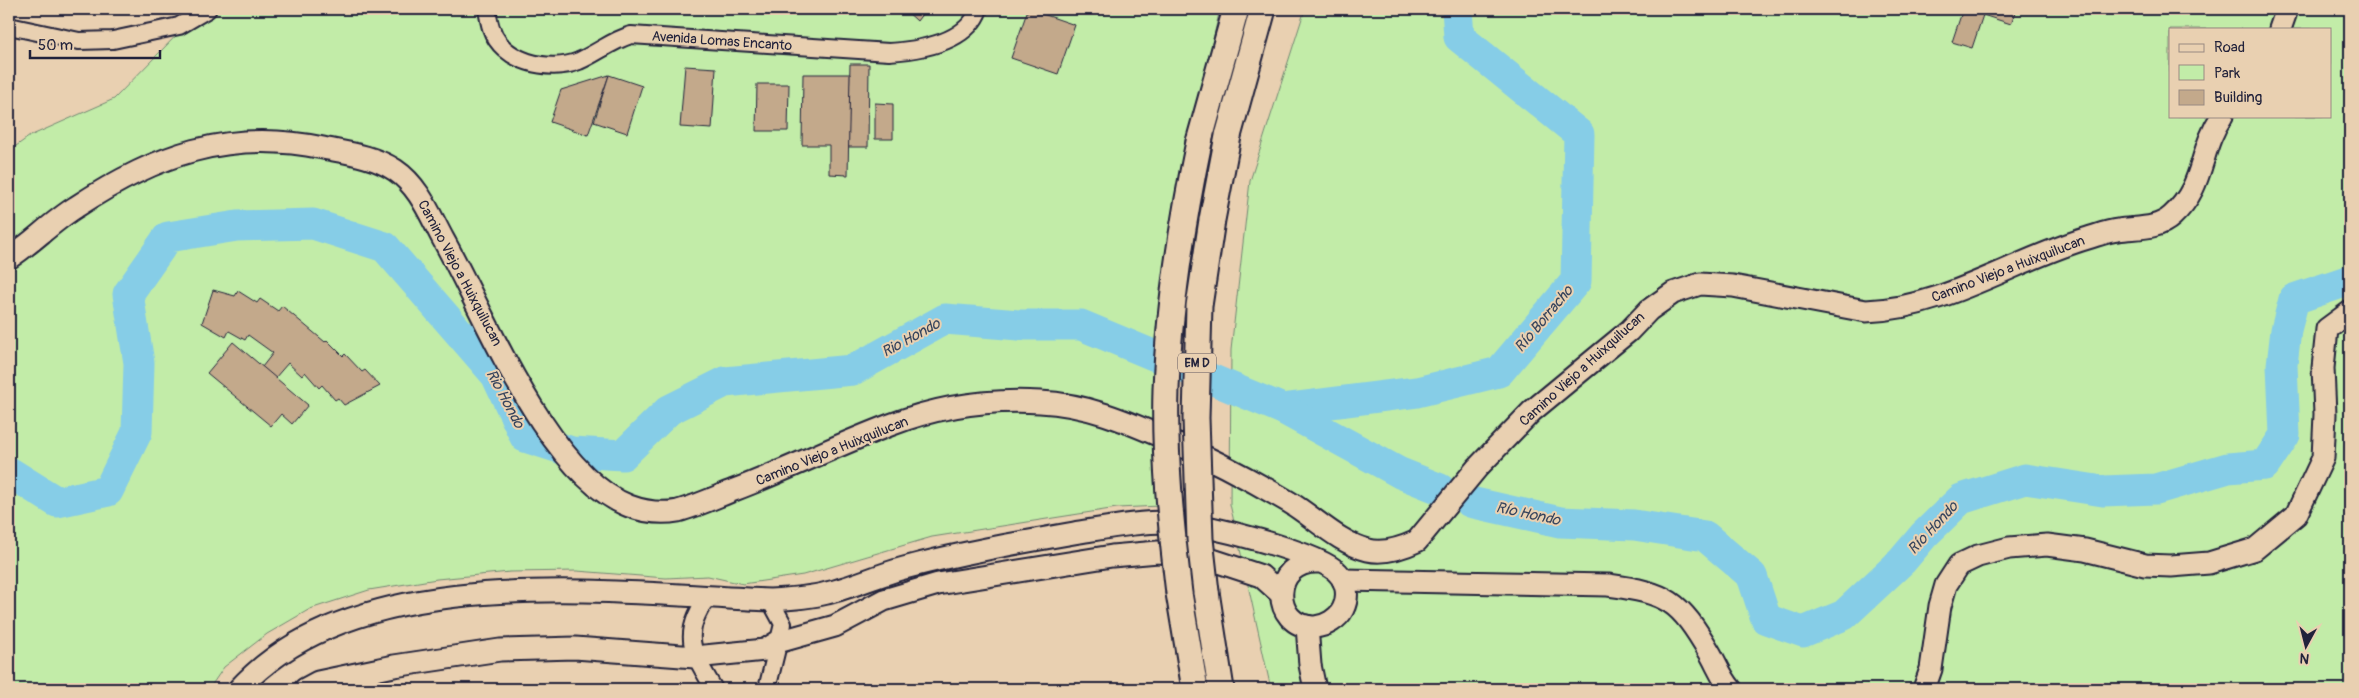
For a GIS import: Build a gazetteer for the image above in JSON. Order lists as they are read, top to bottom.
{
  "streets": {
    "highway": ["EM D"],
    "main road": ["Camino Viejo a Huixquilucan"],
    "street": ["Avenida Lomas Encanto"]
  },
  "water": ["Río Borracho", "Rio Hondo", "Río Hondo"],
  "legend": ["Road", "Park", "Building"],
  "scale_bar": "50 m",
  "north": "bottom"
}
